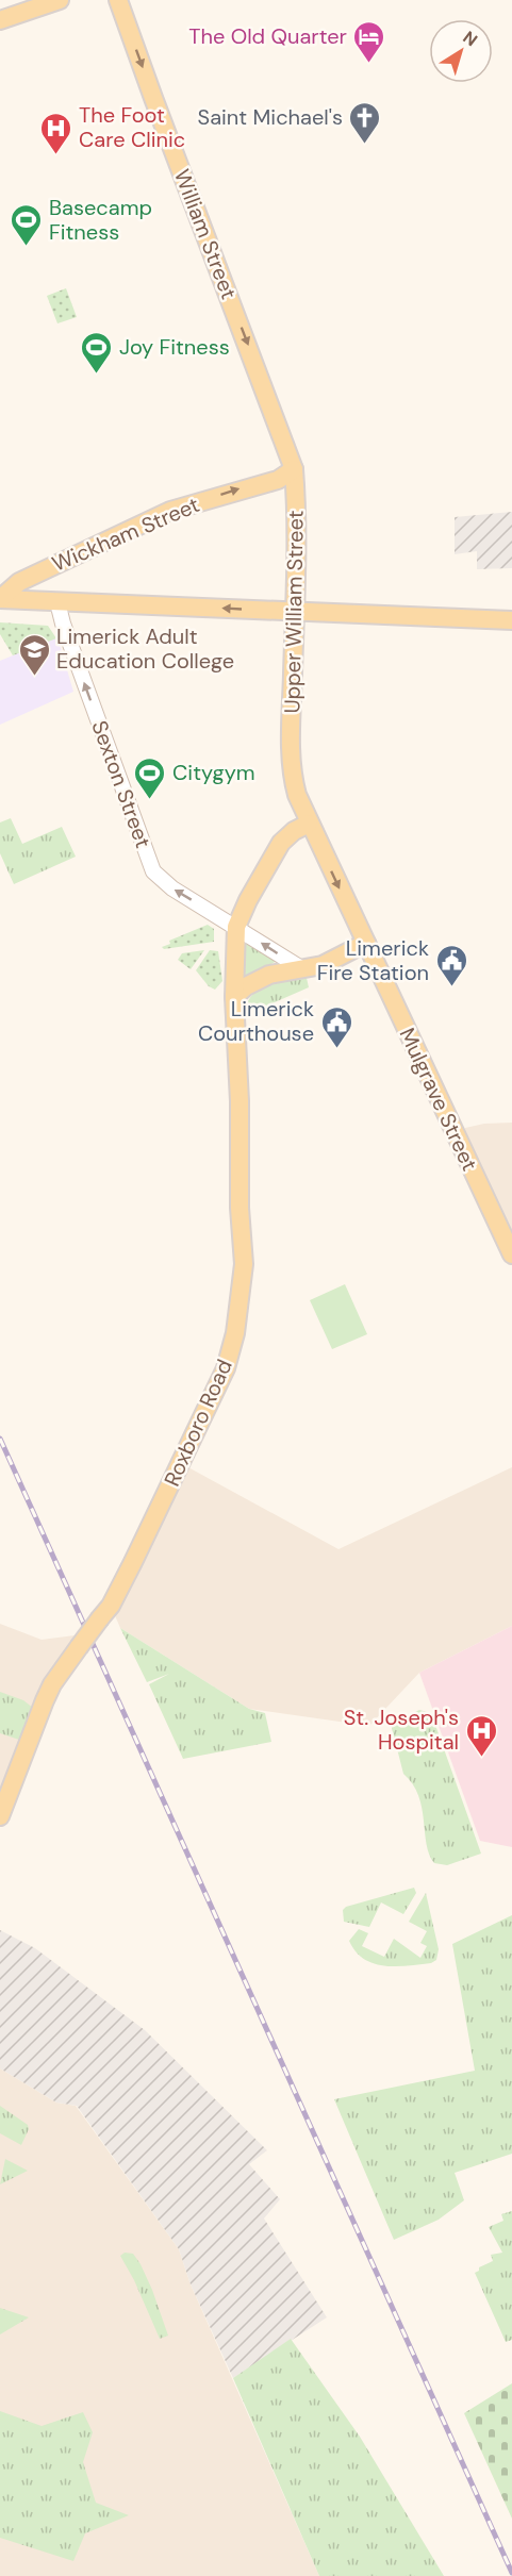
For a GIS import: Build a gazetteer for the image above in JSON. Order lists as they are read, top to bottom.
{
  "streets": {
    "main road": [
      "William Street",
      "Wickham Street",
      "Upper William Street",
      "Mulgrave Street",
      "Roxboro Road"
    ],
    "street": ["Sexton Street"]
  },
  "crossings": [
    ["William Street", "Wickham Street"],
    ["William Street", "Upper William Street"],
    ["Wickham Street", "Upper William Street"],
    ["Upper William Street", "Mulgrave Street"],
    ["Upper William Street", "Roxboro Road"],
    ["Sexton Street", "Roxboro Road"],
    ["Mulgrave Street", "Roxboro Road"]
  ],
  "one_way": ["William Street", "Sexton Street"],
  "places": {
    "hotel": ["The Old Quarter"],
    "church": ["Saint Michael's"],
    "hospital": ["The Foot Care Clinic", "St. Joseph's Hospital"],
    "sports": ["Basecamp Fitness", "Joy Fitness", "Citygym"],
    "school or university": ["Limerick Adult Education College"],
    "public building": ["Limerick Fire Station", "Limerick Courthouse"]
  },
  "north": "top right"
}
